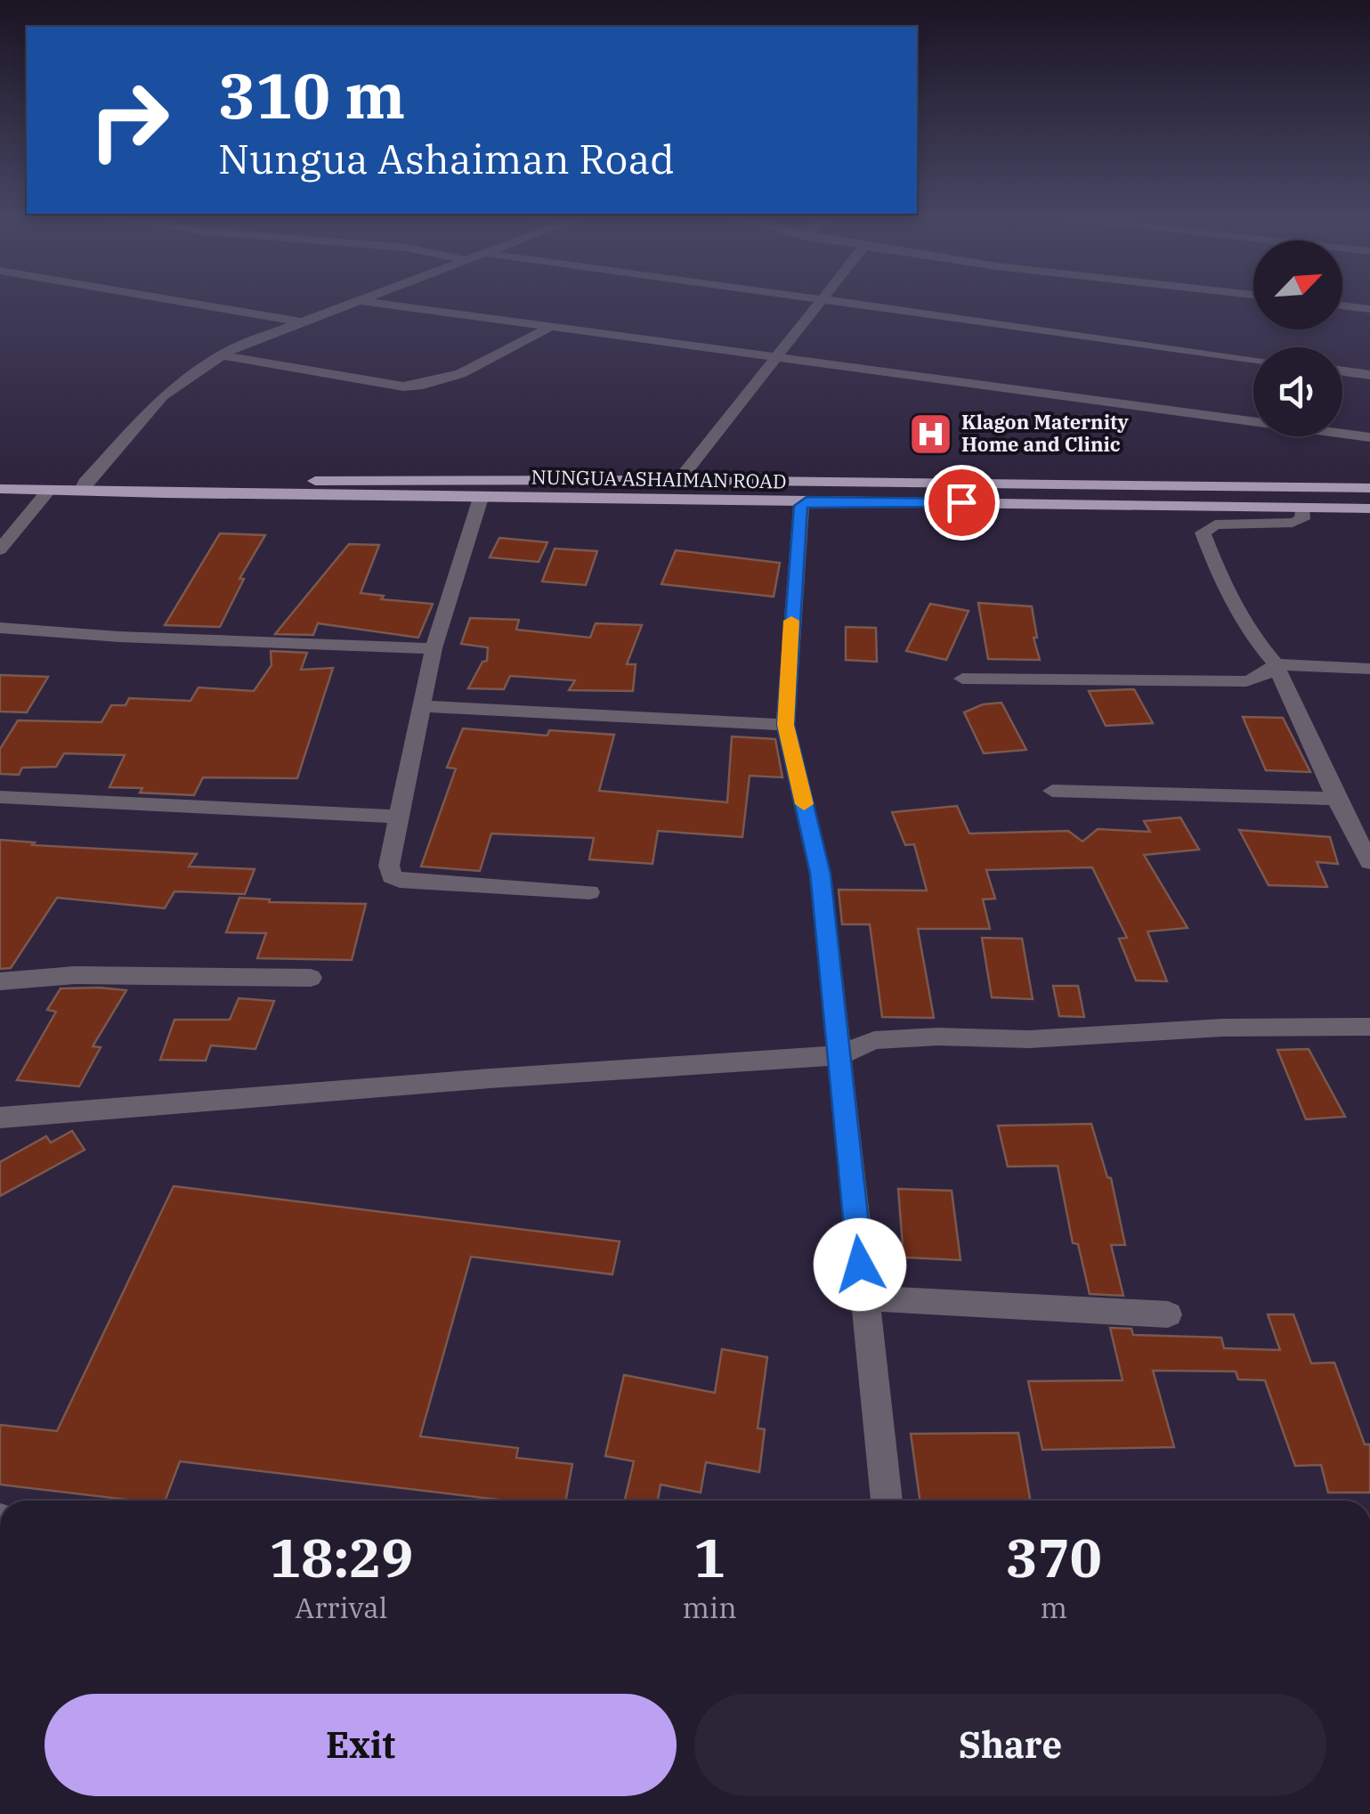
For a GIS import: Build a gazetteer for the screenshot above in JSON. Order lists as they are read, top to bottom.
{
  "streets": {
    "main road": ["NUNGUA ASHAIMAN ROAD"]
  },
  "places": {
    "hospital": ["Klagon Maternity Home and Clinic"]
  },
  "north": "top right",
  "page": {
    "turn": ["310 m", "Nungua Ashaiman Road"],
    "eta": [
      "18:29",
      "Arrival",
      "1",
      "min",
      "370",
      "m"
    ],
    "buttons": ["Exit", "Share"]
  }
}
